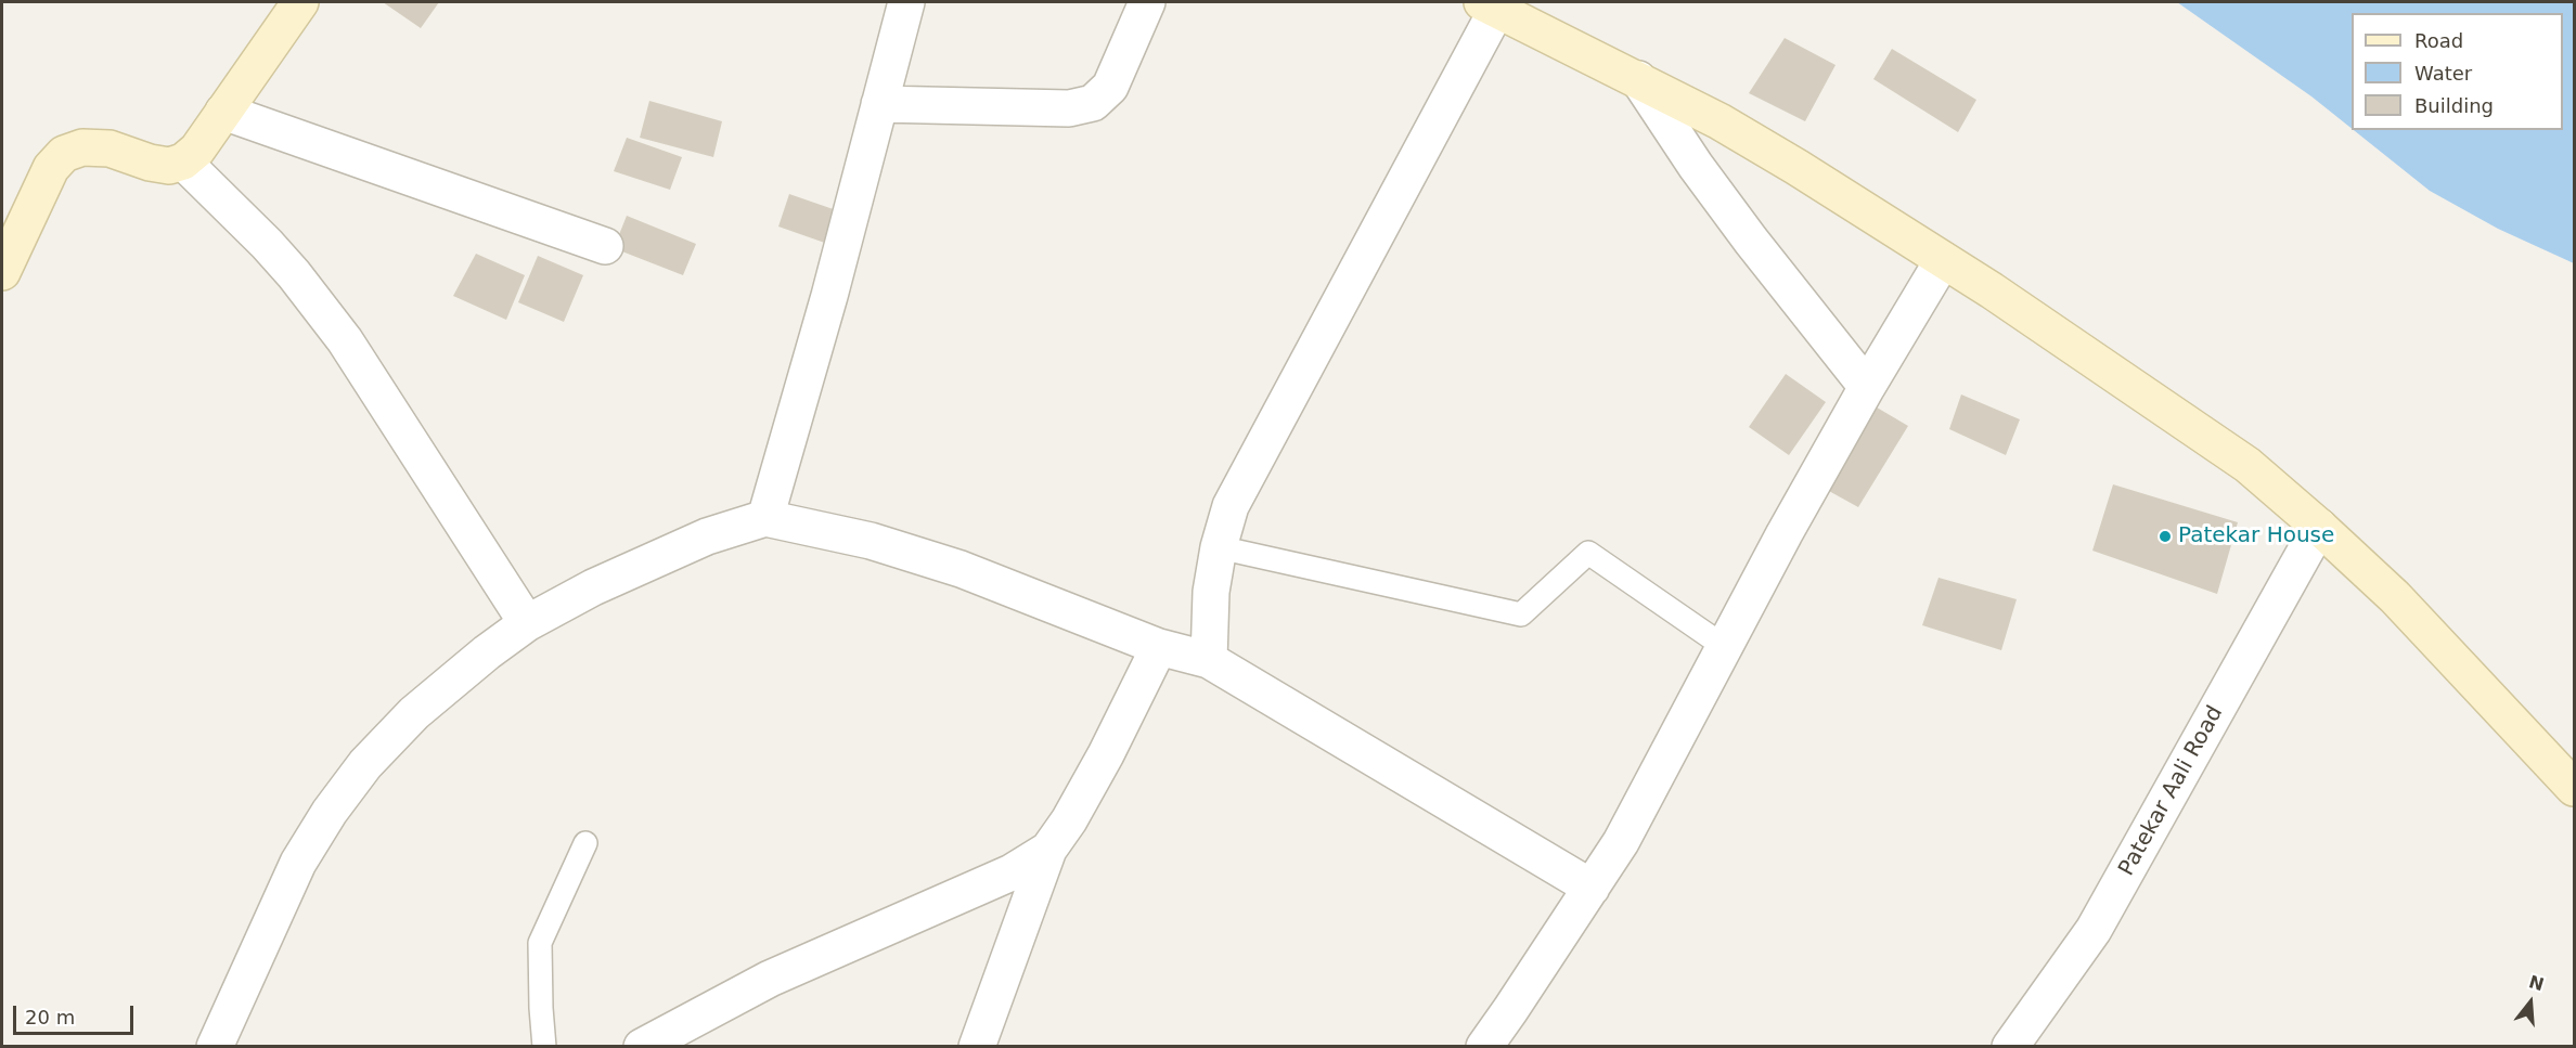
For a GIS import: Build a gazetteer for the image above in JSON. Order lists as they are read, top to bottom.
{
  "streets": {
    "street": ["Patekar Aali Road"]
  },
  "places": ["Patekar House"],
  "legend": ["Road", "Water", "Building"],
  "scale_bar": "20 m",
  "north": "top"
}
